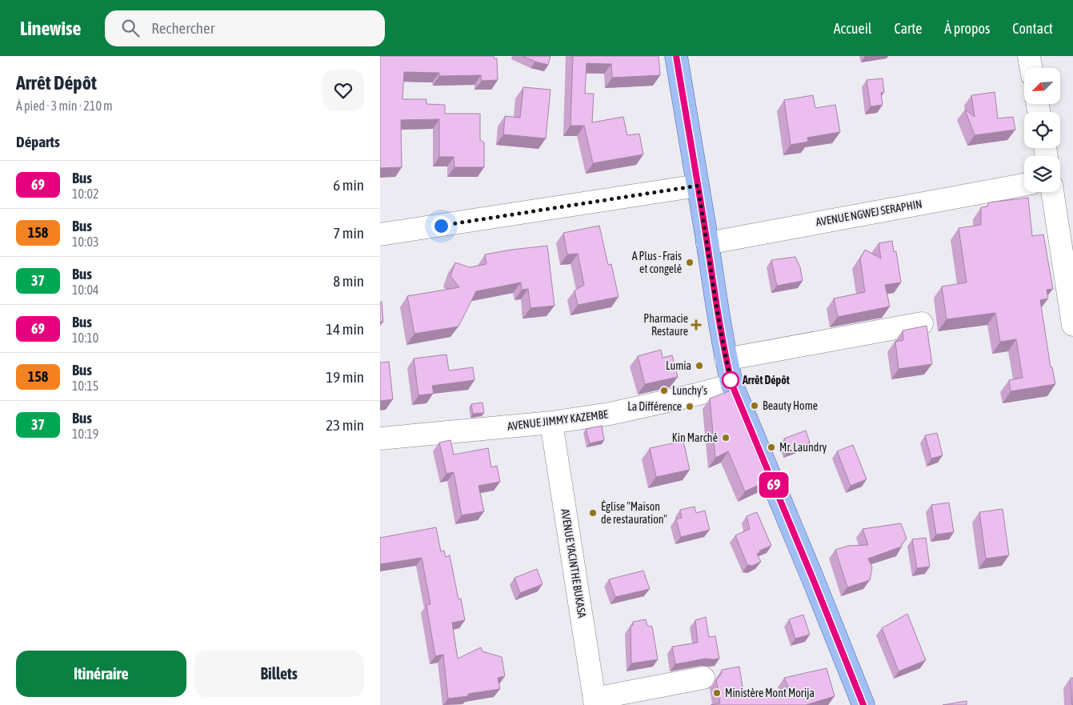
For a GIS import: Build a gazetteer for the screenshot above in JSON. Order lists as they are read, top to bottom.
{
  "streets": {
    "street": ["AVENUE NGWEJ SERAPHIN", "AVENUE JIMMY KAZEMBE", "AVENUE YACINTHE BUKASA"]
  },
  "crossings": [
    ["AVENUE JIMMY KAZEMBE", "AVENUE YACINTHE BUKASA"]
  ],
  "places": {
    "other": [
      "A Plus - Frais et congelé",
      "Lumia",
      "Arrêt Dépôt",
      "Lunchy's",
      "Beauty Home",
      "La Différence",
      "Kin Marché",
      "Mr. Laundry",
      "Église \"Maison de restauration\"",
      "Ministère Mont Morija"
    ],
    "health": ["Pharmacie Restaure"]
  },
  "lines": ["bus line 69"],
  "north": "bottom left",
  "page": {
    "header": "Linewise",
    "search": "Rechercher",
    "nav": [
      "Accueil",
      "Carte",
      "À propos",
      "Contact"
    ],
    "heading": [
      ["Arrêt Dépôt", "À pied · 3 min · 210 m"],
      "Départs"
    ],
    "on_map": "69",
    "list": [
      {
        "mark": "69",
        "name": "Bus",
        "note": "10:02",
        "value": "6 min"
      },
      {
        "mark": "158",
        "name": "Bus",
        "note": "10:03",
        "value": "7 min"
      },
      {
        "mark": "37",
        "name": "Bus",
        "note": "10:04",
        "value": "8 min"
      },
      {
        "mark": "69",
        "name": "Bus",
        "note": "10:10",
        "value": "14 min"
      },
      {
        "mark": "158",
        "name": "Bus",
        "note": "10:15",
        "value": "19 min"
      },
      {
        "mark": "37",
        "name": "Bus",
        "note": "10:19",
        "value": "23 min"
      }
    ],
    "buttons": ["Itinéraire", "Billets"]
  }
}
